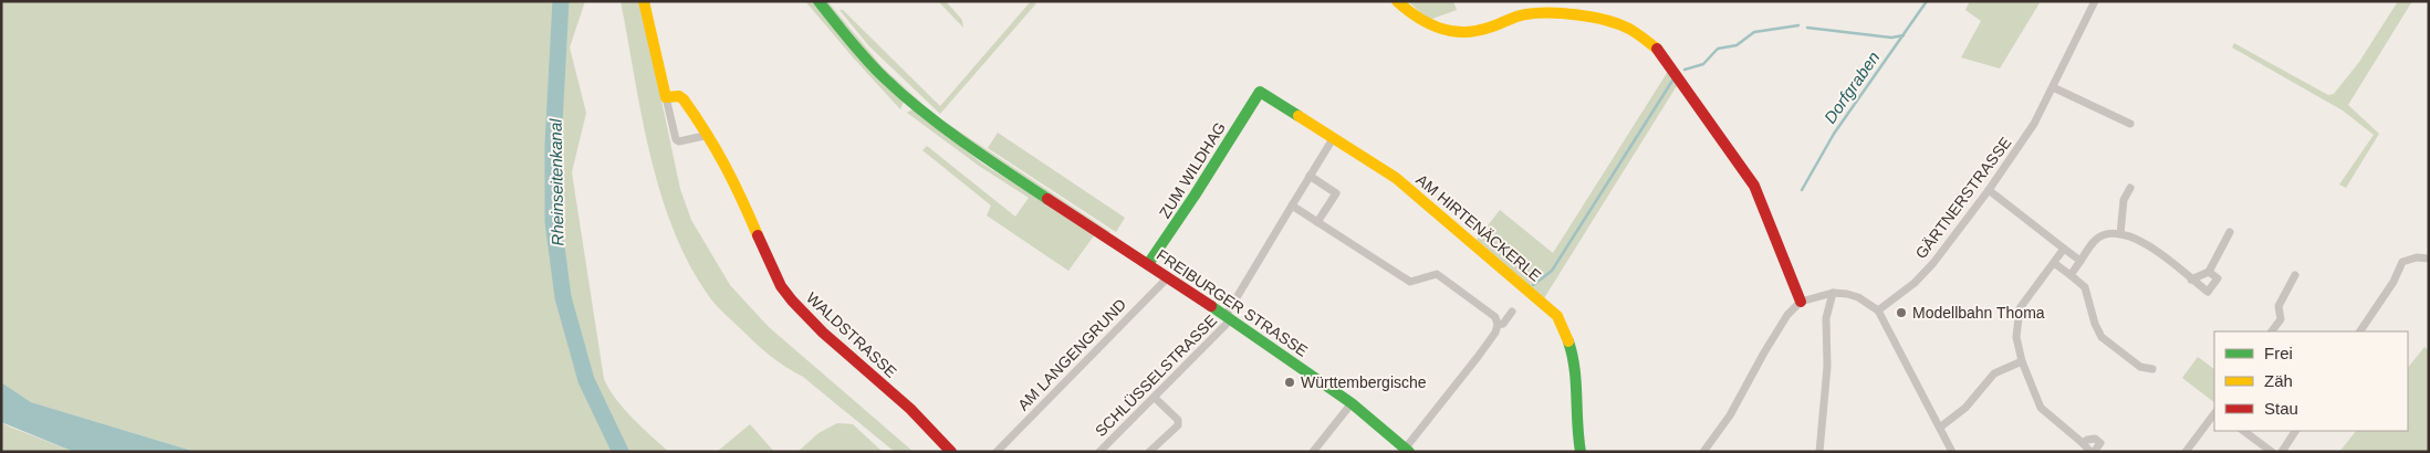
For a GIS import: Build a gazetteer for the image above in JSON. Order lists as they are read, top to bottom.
{
  "streets": {
    "street": [
      "ZUM WILDHAG",
      "GÄRTNERSTRASSE",
      "AM HIRTENÄCKERLE",
      "FREIBURGER STRASSE",
      "WALDSTRASSE",
      "AM LANGENGRUND",
      "SCHLÜSSELSTRASSE"
    ]
  },
  "crossings": [
    ["ZUM WILDHAG", "AM HIRTENÄCKERLE"],
    ["ZUM WILDHAG", "FREIBURGER STRASSE"],
    ["AM HIRTENÄCKERLE", "SCHLÜSSELSTRASSE"],
    ["FREIBURGER STRASSE", "AM LANGENGRUND"],
    ["FREIBURGER STRASSE", "SCHLÜSSELSTRASSE"]
  ],
  "water": ["Dorfgraben", "Rheinseitenkanal"],
  "places": ["Modellbahn Thoma", "Württembergische"],
  "legend": ["Frei", "Zäh", "Stau"]
}
